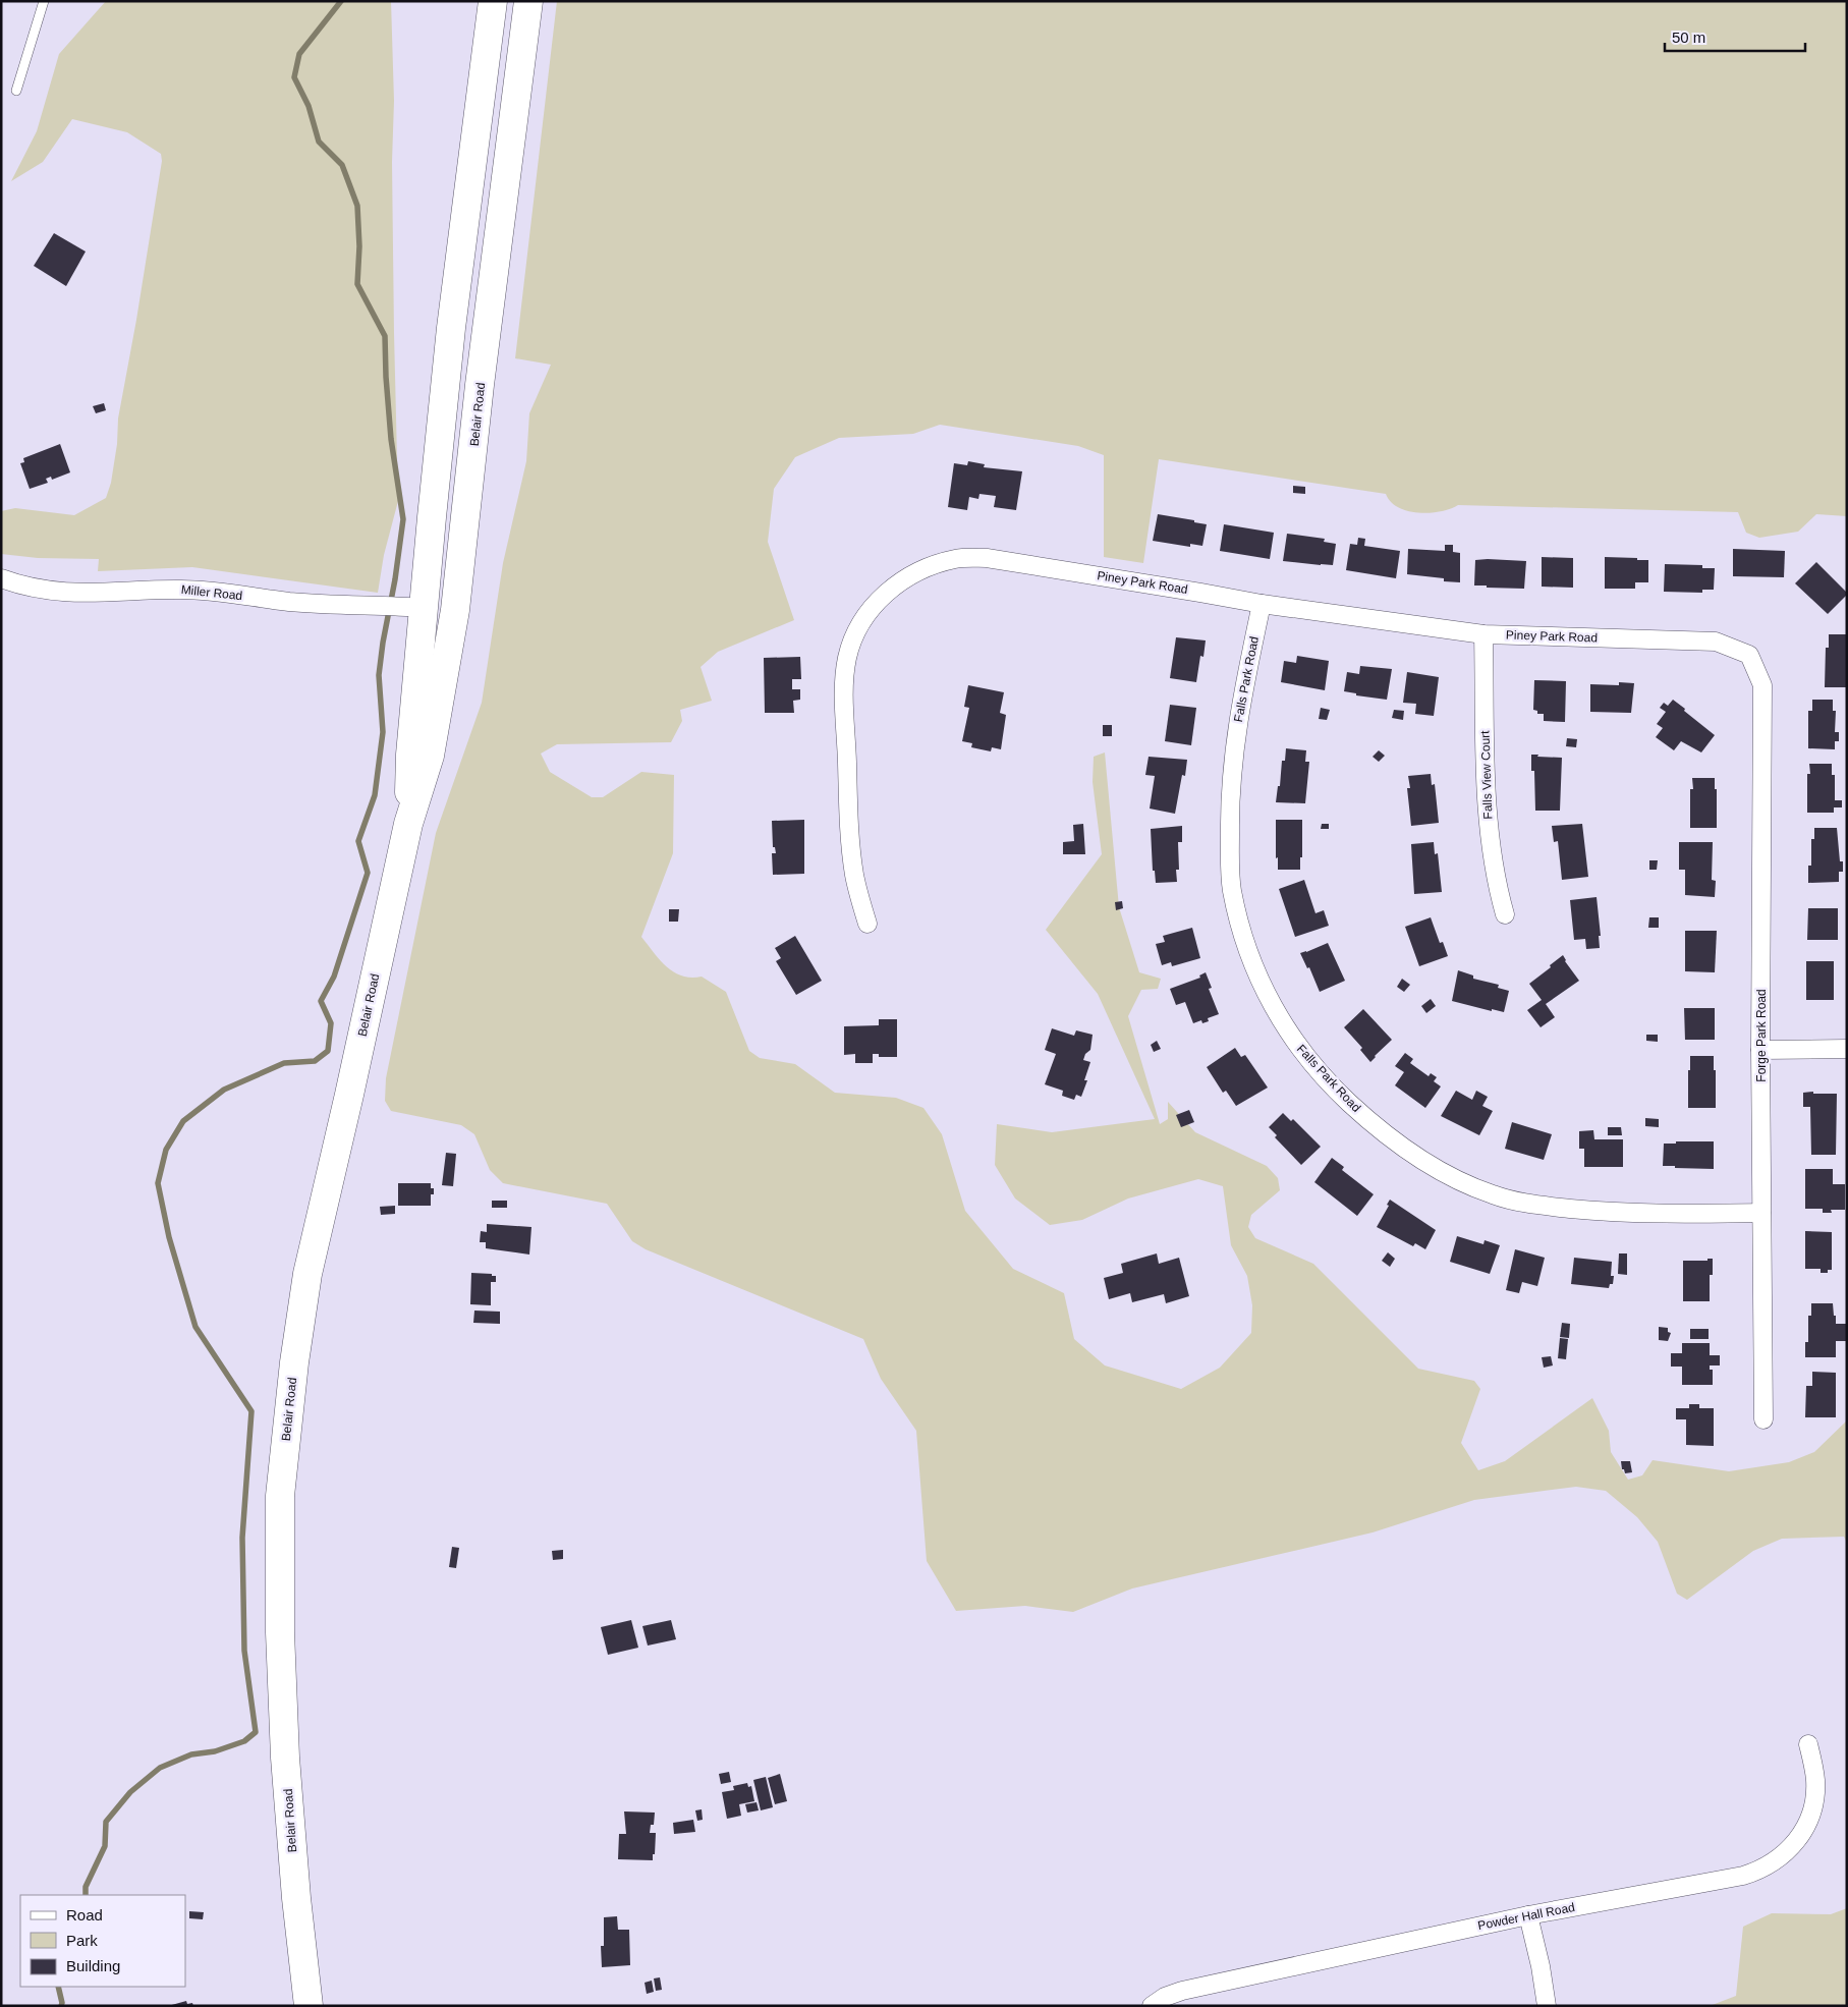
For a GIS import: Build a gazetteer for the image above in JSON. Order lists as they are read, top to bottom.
{
  "streets": {
    "highway": ["Belair Road"],
    "street": [
      "Piney Park Road",
      "Miller Road",
      "Falls Park Road",
      "Falls View Court",
      "Forge Park Road",
      "Powder Hall Road"
    ]
  },
  "crossings": [
    ["Belair Road", "Miller Road"],
    ["Piney Park Road", "Falls Park Road"],
    ["Piney Park Road", "Falls View Court"],
    ["Piney Park Road", "Forge Park Road"],
    ["Falls Park Road", "Forge Park Road"]
  ],
  "legend": ["Road", "Park", "Building"],
  "scale_bar": "50 m"
}
